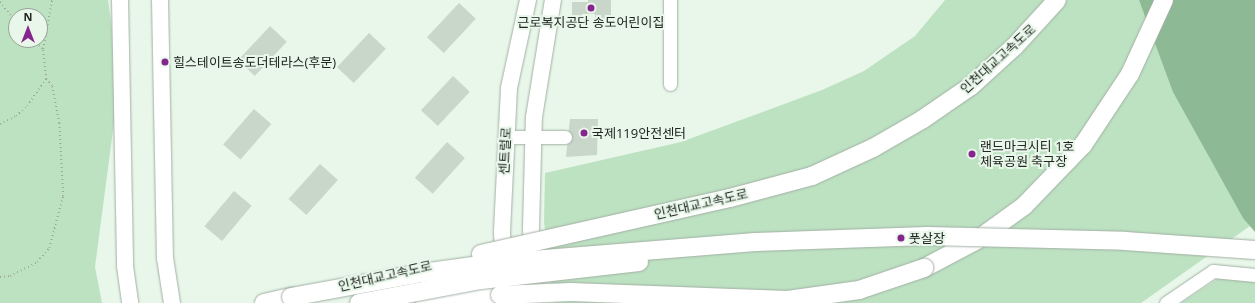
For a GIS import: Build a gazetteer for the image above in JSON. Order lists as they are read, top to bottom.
{
  "streets": {
    "highway": ["인천대교고속도로"],
    "main road": ["센트럴로"]
  },
  "places": [
    "근로복지공단 송도어린이집",
    "힐스테이트송도더테라스(후문)",
    "국제119안전센터",
    "랜드마크시티 1호 체육공원 축구장",
    "풋살장"
  ],
  "north": "top"
}
